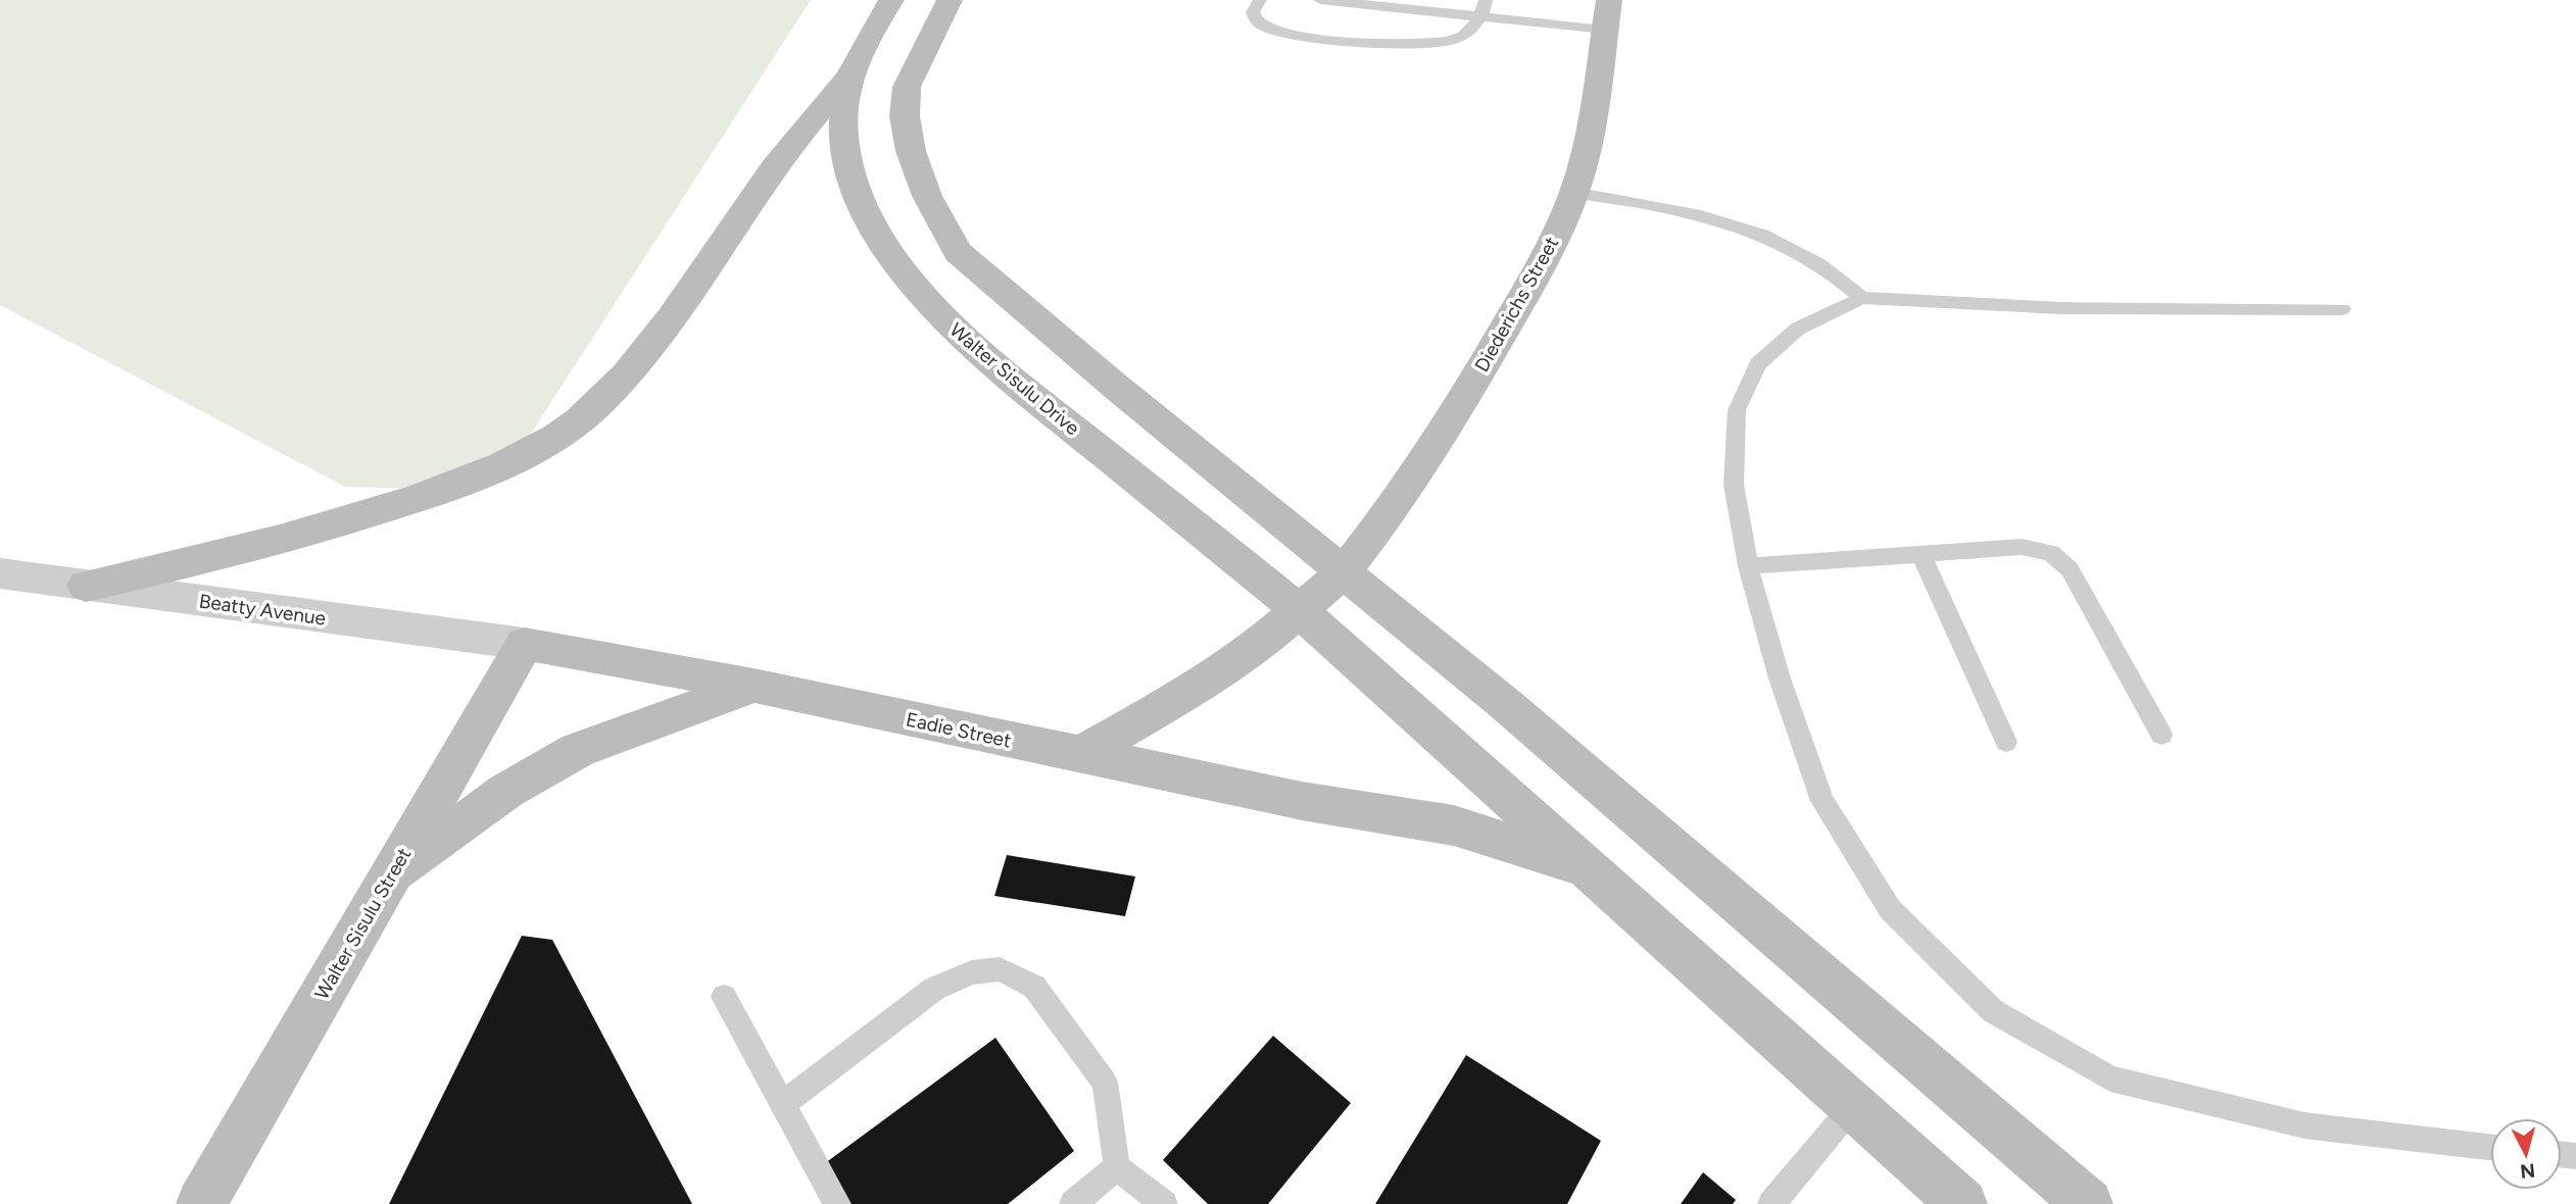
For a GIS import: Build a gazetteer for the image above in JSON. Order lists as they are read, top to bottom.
{
  "streets": {
    "main road": [
      "Diederichs Street",
      "Walter Sisulu Drive",
      "Eadie Street",
      "Walter Sisulu Street"
    ],
    "street": ["Beatty Avenue"]
  },
  "crossings": [
    ["Walter Sisulu Drive", "Eadie Street"],
    ["Beatty Avenue", "Eadie Street"],
    ["Beatty Avenue", "Walter Sisulu Street"],
    ["Eadie Street", "Walter Sisulu Street"]
  ],
  "north": "bottom"
}
